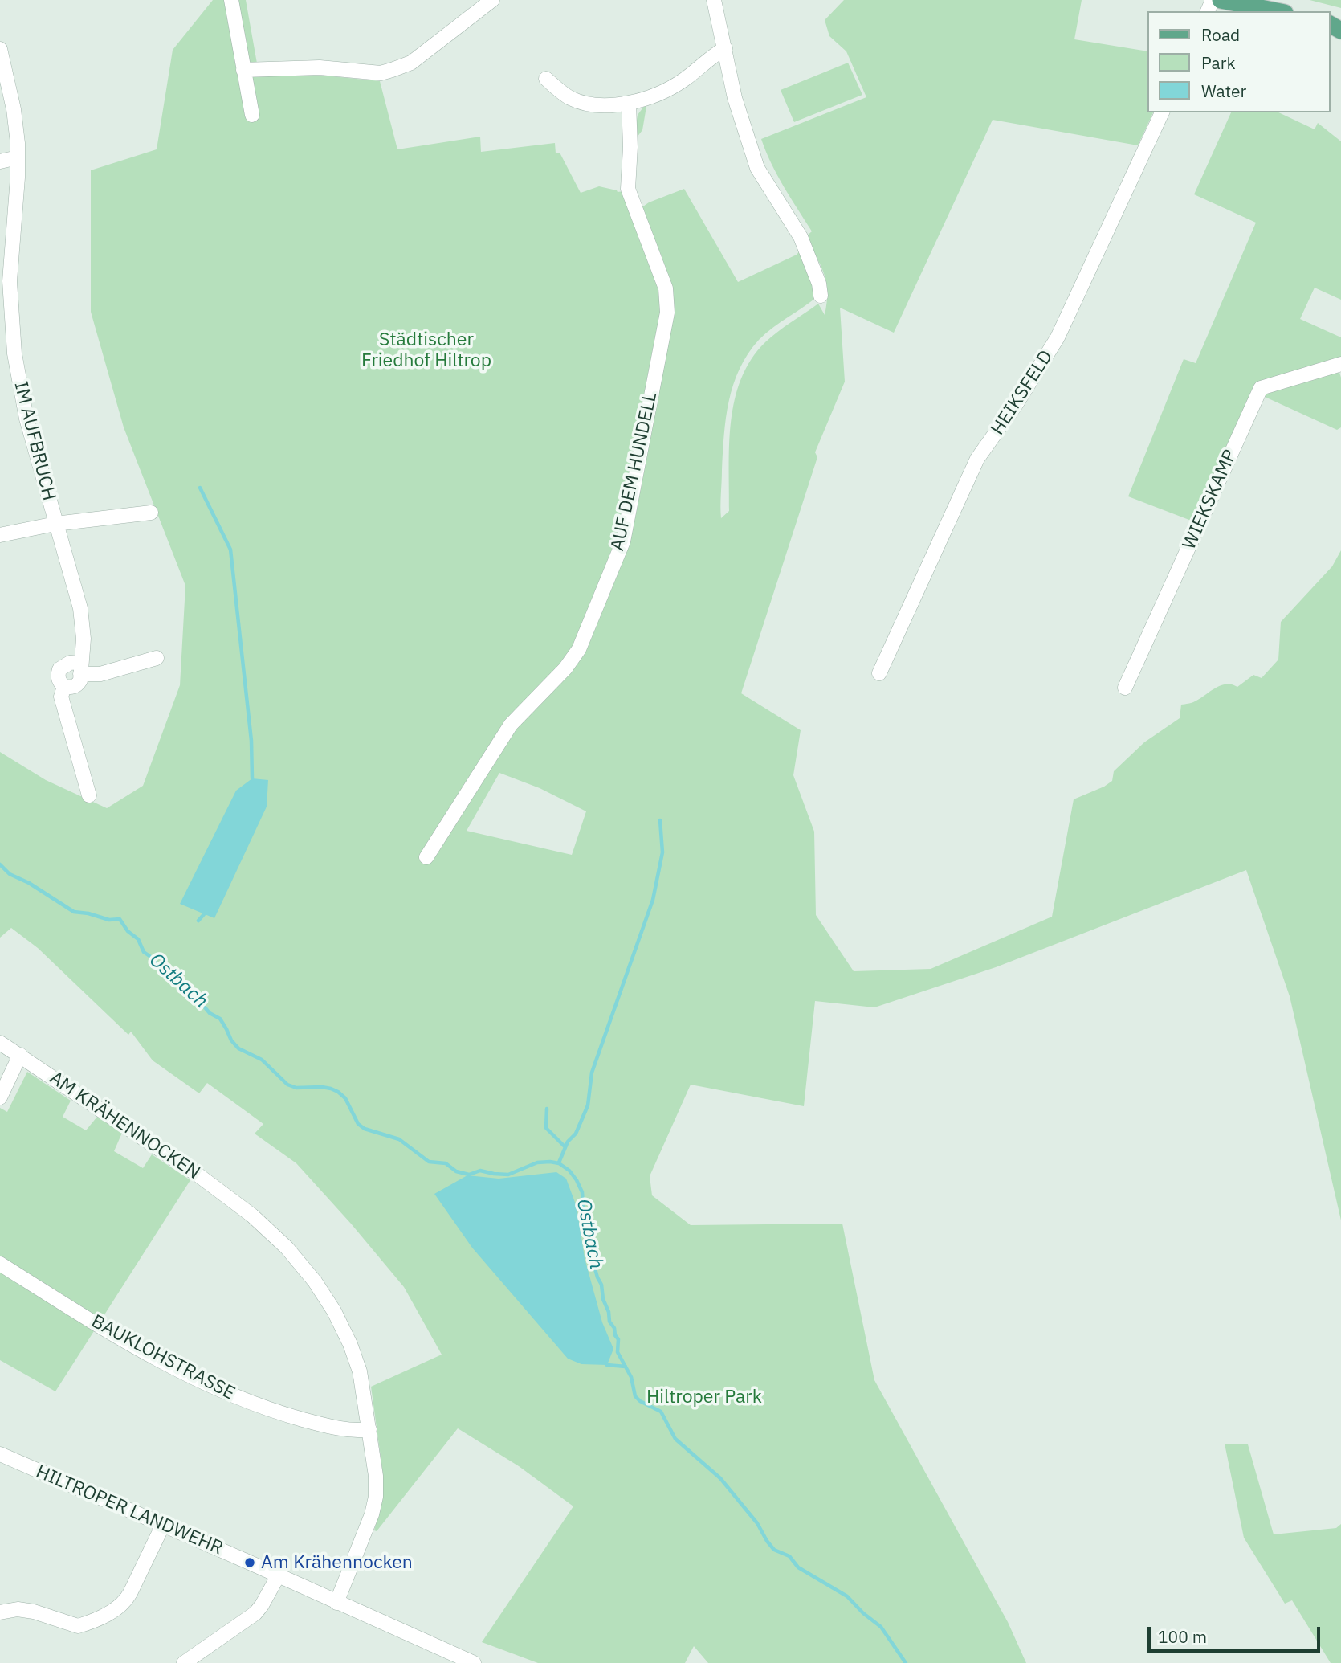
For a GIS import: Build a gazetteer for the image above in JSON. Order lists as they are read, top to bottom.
{
  "streets": {
    "street": [
      "HEIKSFELD",
      "IM AUFBRUCH",
      "AUF DEM HUNDELL",
      "WIEKSKAMP",
      "AM KRÄHENNOCKEN",
      "BAUKLOHSTRASSE",
      "HILTROPER LANDWEHR"
    ]
  },
  "crossings": [
    ["AM KRÄHENNOCKEN", "BAUKLOHSTRASSE"],
    ["AM KRÄHENNOCKEN", "HILTROPER LANDWEHR"]
  ],
  "water": ["Ostbach"],
  "parks": ["Städtischer Friedhof Hiltrop", "Hiltroper Park"],
  "places": ["Am Krähennocken"],
  "legend": ["Road", "Park", "Water"],
  "scale_bar": "100 m"
}
